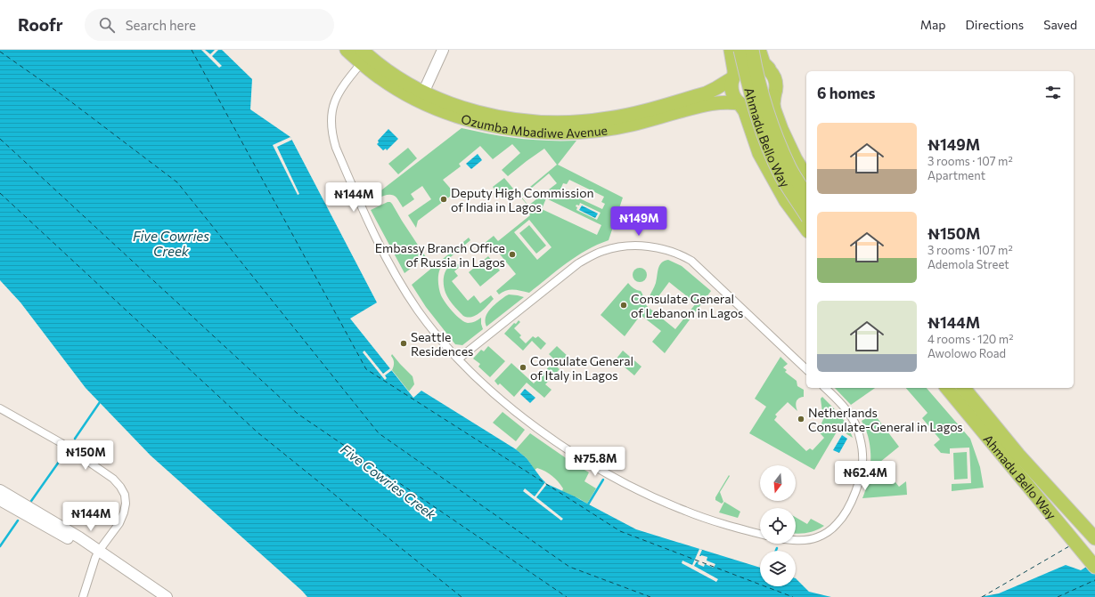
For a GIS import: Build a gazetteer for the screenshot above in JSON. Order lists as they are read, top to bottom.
{
  "streets": {
    "highway": ["Ozumba Mbadiwe Avenue", "Ahmadu Bello Way"]
  },
  "water": ["Five Cowries Creek"],
  "places": [
    "Deputy High Commission of India in Lagos",
    "Embassy Branch Office of Russia in Lagos",
    "Consulate General of Lebanon in Lagos",
    "Seattle Residences",
    "Consulate General of Italy in Lagos",
    "Netherlands Consulate-General in Lagos"
  ],
  "north": "bottom",
  "page": {
    "header": "Roofr",
    "search": "Search here",
    "nav": ["Map", "Directions", "Saved"],
    "heading": "6 homes",
    "list": [
      {
        "name": "₦149M",
        "note": "3 rooms · 107 m² · Apartment"
      },
      {
        "name": "₦150M",
        "note": "3 rooms · 107 m² · Ademola Street"
      },
      {
        "name": "₦144M",
        "note": "4 rooms · 120 m² · Awolowo Road"
      }
    ],
    "price": [
      "₦144M",
      "₦149M",
      "₦150M",
      "₦75.8M",
      "₦62.4M",
      "₦144M"
    ]
  }
}
